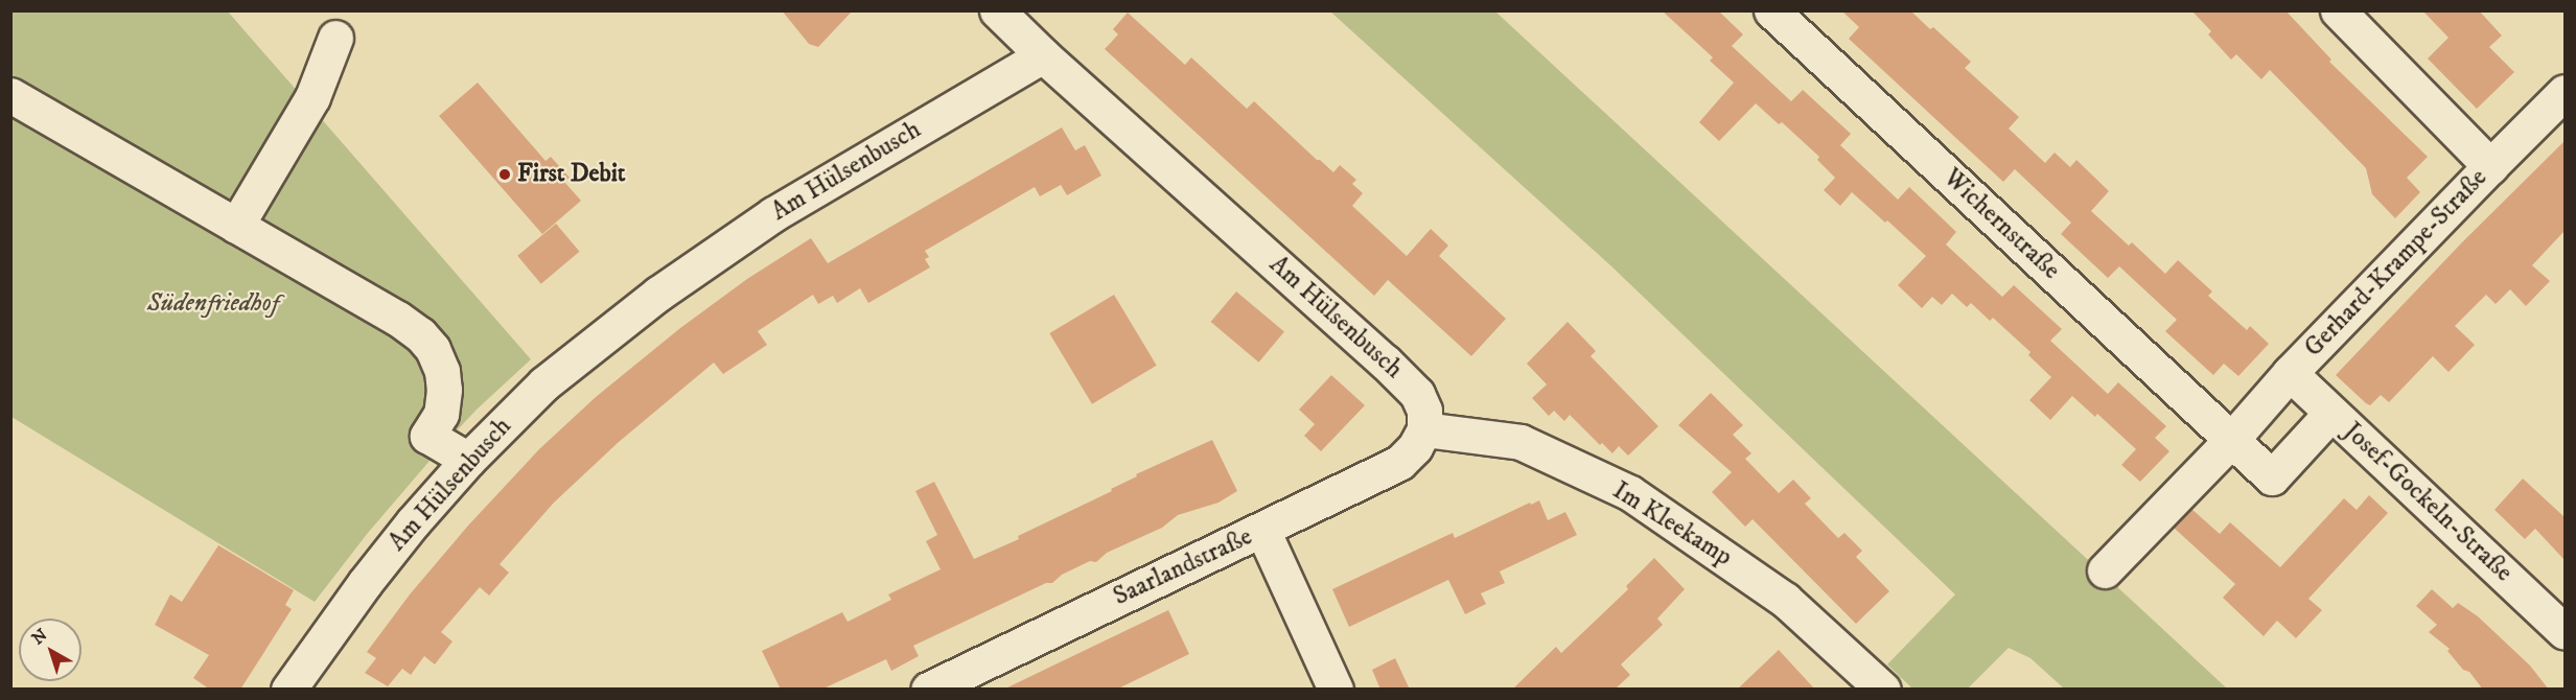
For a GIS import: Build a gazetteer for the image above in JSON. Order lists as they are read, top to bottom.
{
  "streets": {
    "street": [
      "Am Hülsenbusch",
      "Wichernstraße",
      "Gerhard-Krampe-Straße",
      "Josef-Gockeln-Straße",
      "Im Kleekamp",
      "Saarlandstraße"
    ]
  },
  "crossings": [
    ["Am Hülsenbusch", "Im Kleekamp"],
    ["Am Hülsenbusch", "Saarlandstraße"],
    ["Wichernstraße", "Gerhard-Krampe-Straße"],
    ["Gerhard-Krampe-Straße", "Josef-Gockeln-Straße"],
    ["Im Kleekamp", "Saarlandstraße"]
  ],
  "parks": ["Südenfriedhof"],
  "places": ["First Debit"],
  "north": "top left"
}
